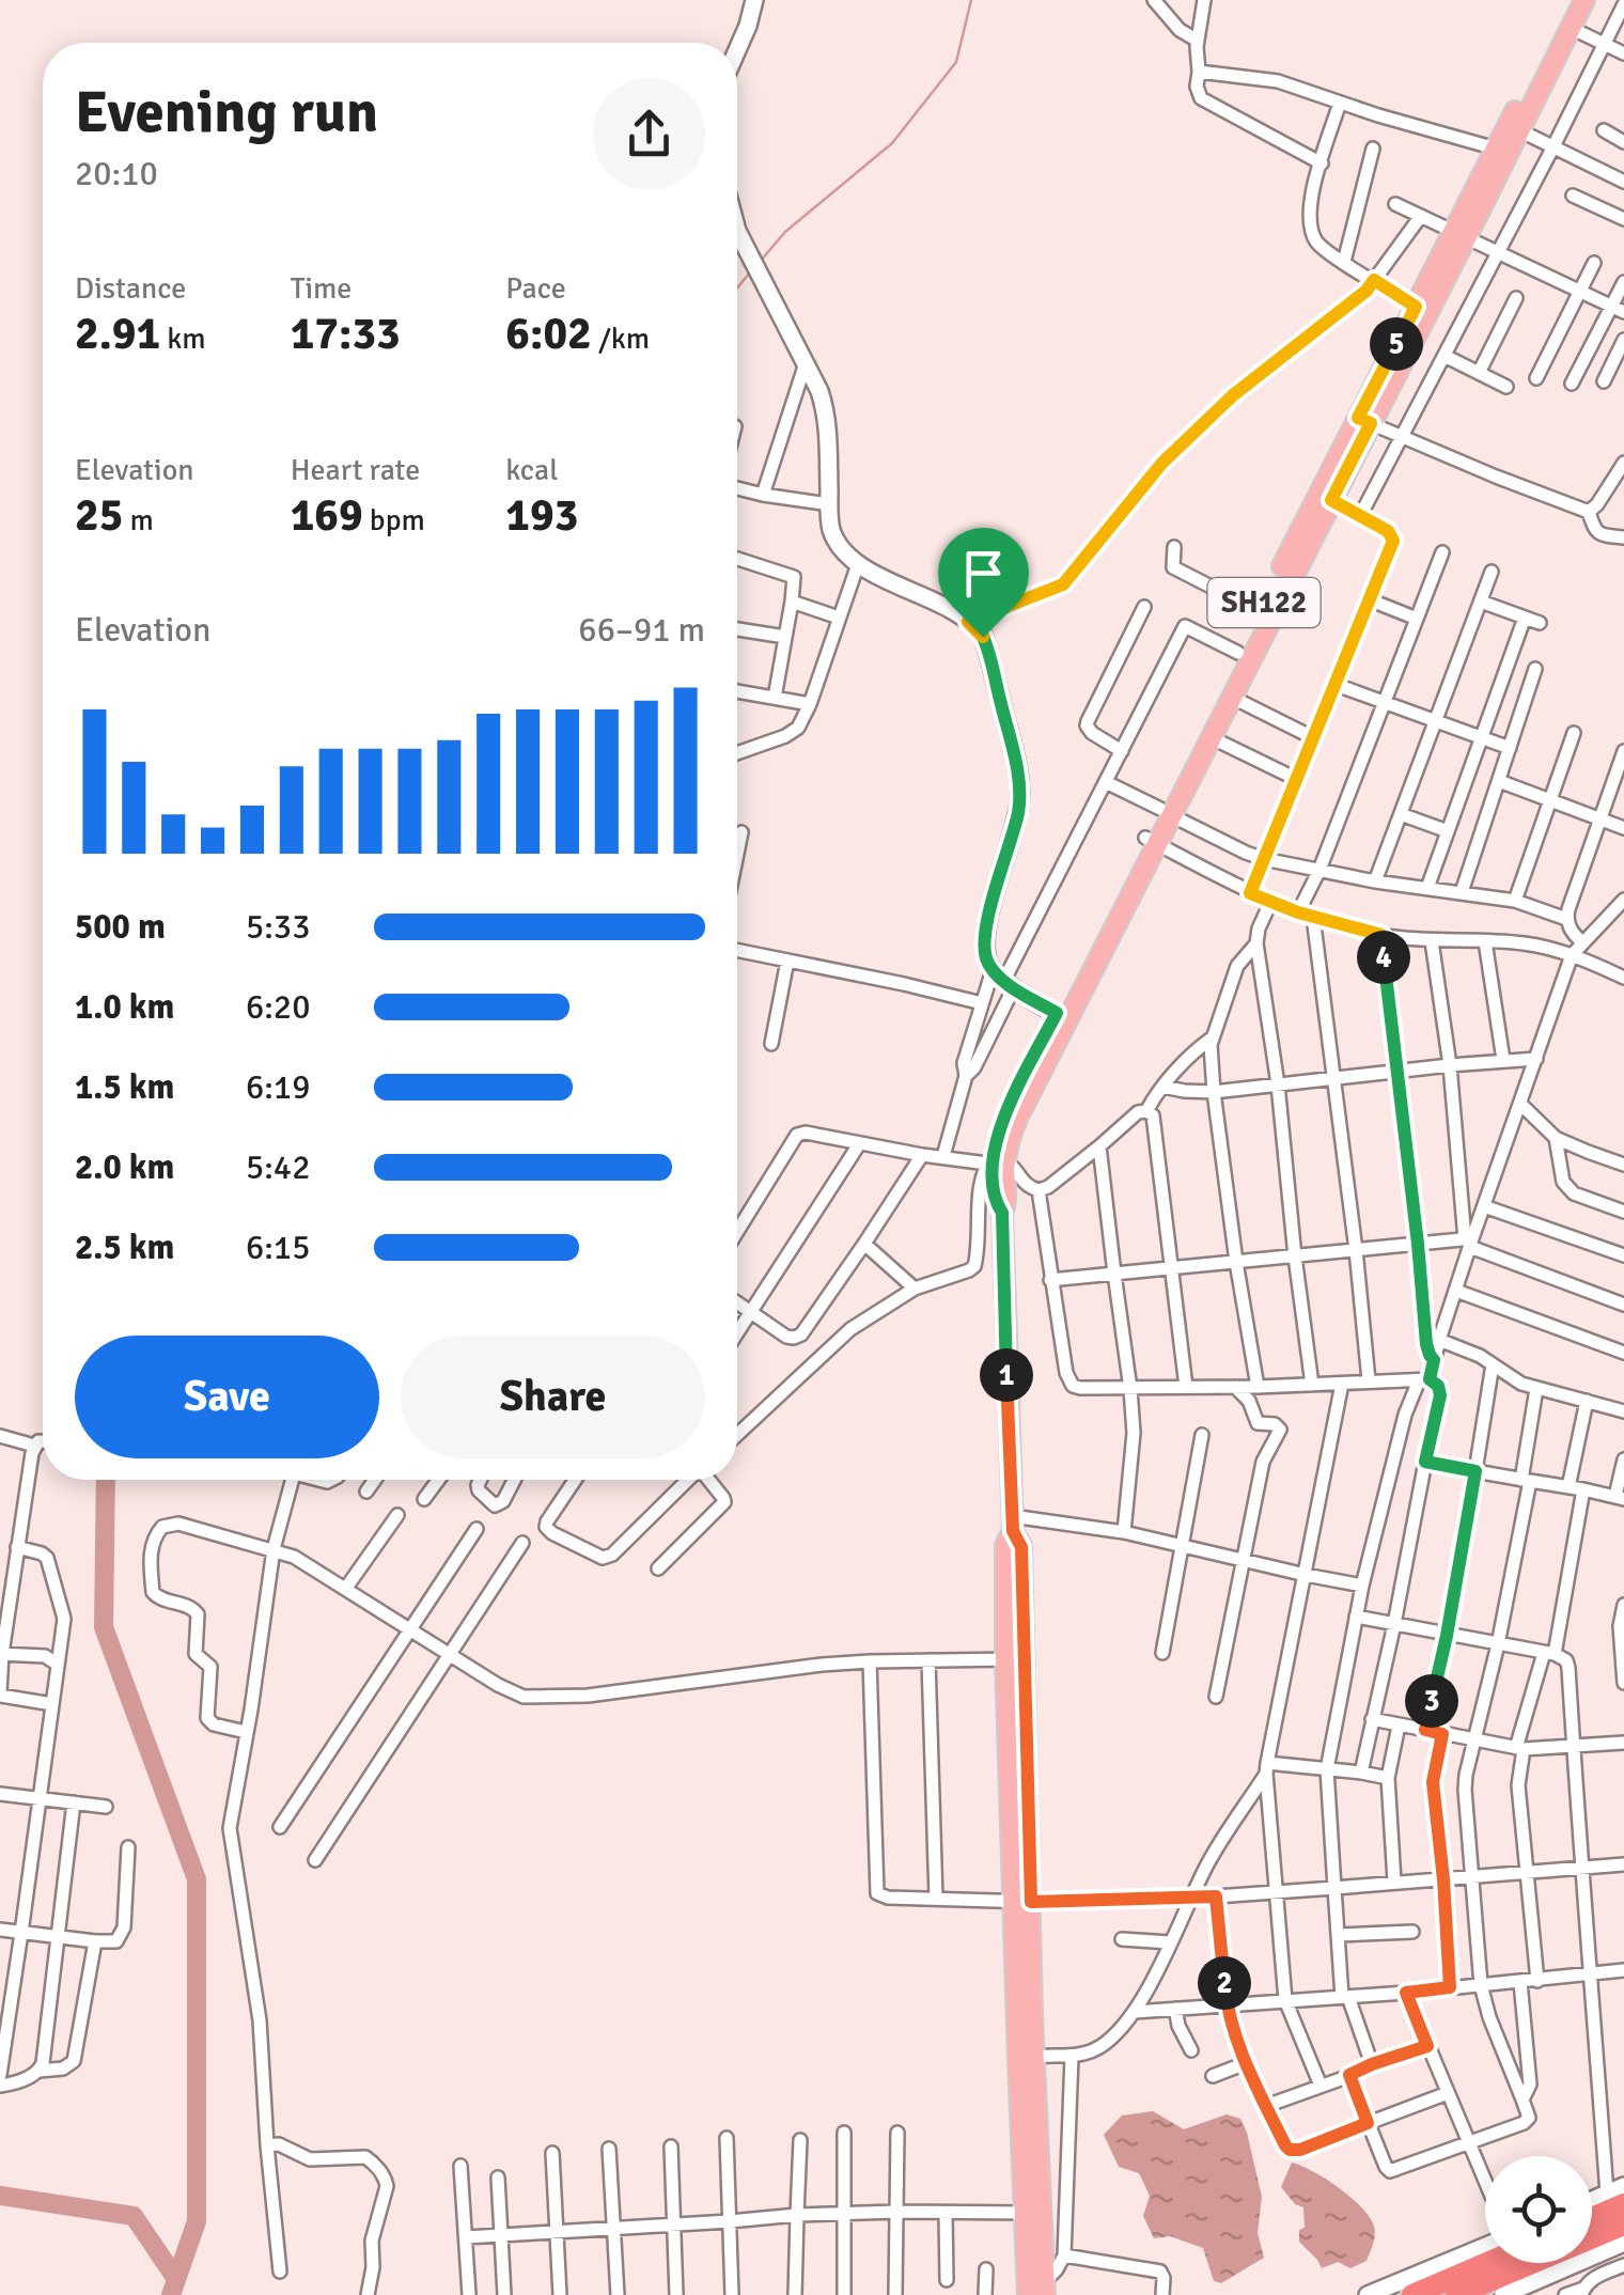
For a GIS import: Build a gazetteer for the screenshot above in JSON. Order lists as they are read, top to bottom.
{
  "streets": {
    "main road": ["SH122"]
  },
  "page": {
    "heading": ["Evening run", "20:10"],
    "stats": [
      ["Distance", "2.91 km"],
      ["Time", "17:33"],
      ["Pace", "6:02 /km"],
      ["Elevation", "25 m"],
      ["Heart rate", "169 bpm"],
      ["kcal", "193"]
    ],
    "pins": [
      "5",
      "4",
      "1",
      "3",
      "2"
    ],
    "chart": ["Elevation", "66–91 m"],
    "list": [
      {
        "name": "500 m",
        "note": "5:33"
      },
      {
        "name": "1.0 km",
        "note": "6:20"
      },
      {
        "name": "1.5 km",
        "note": "6:19"
      },
      {
        "name": "2.0 km",
        "note": "5:42"
      },
      {
        "name": "2.5 km",
        "note": "6:15"
      }
    ],
    "buttons": ["Save", "Share"]
  }
}
